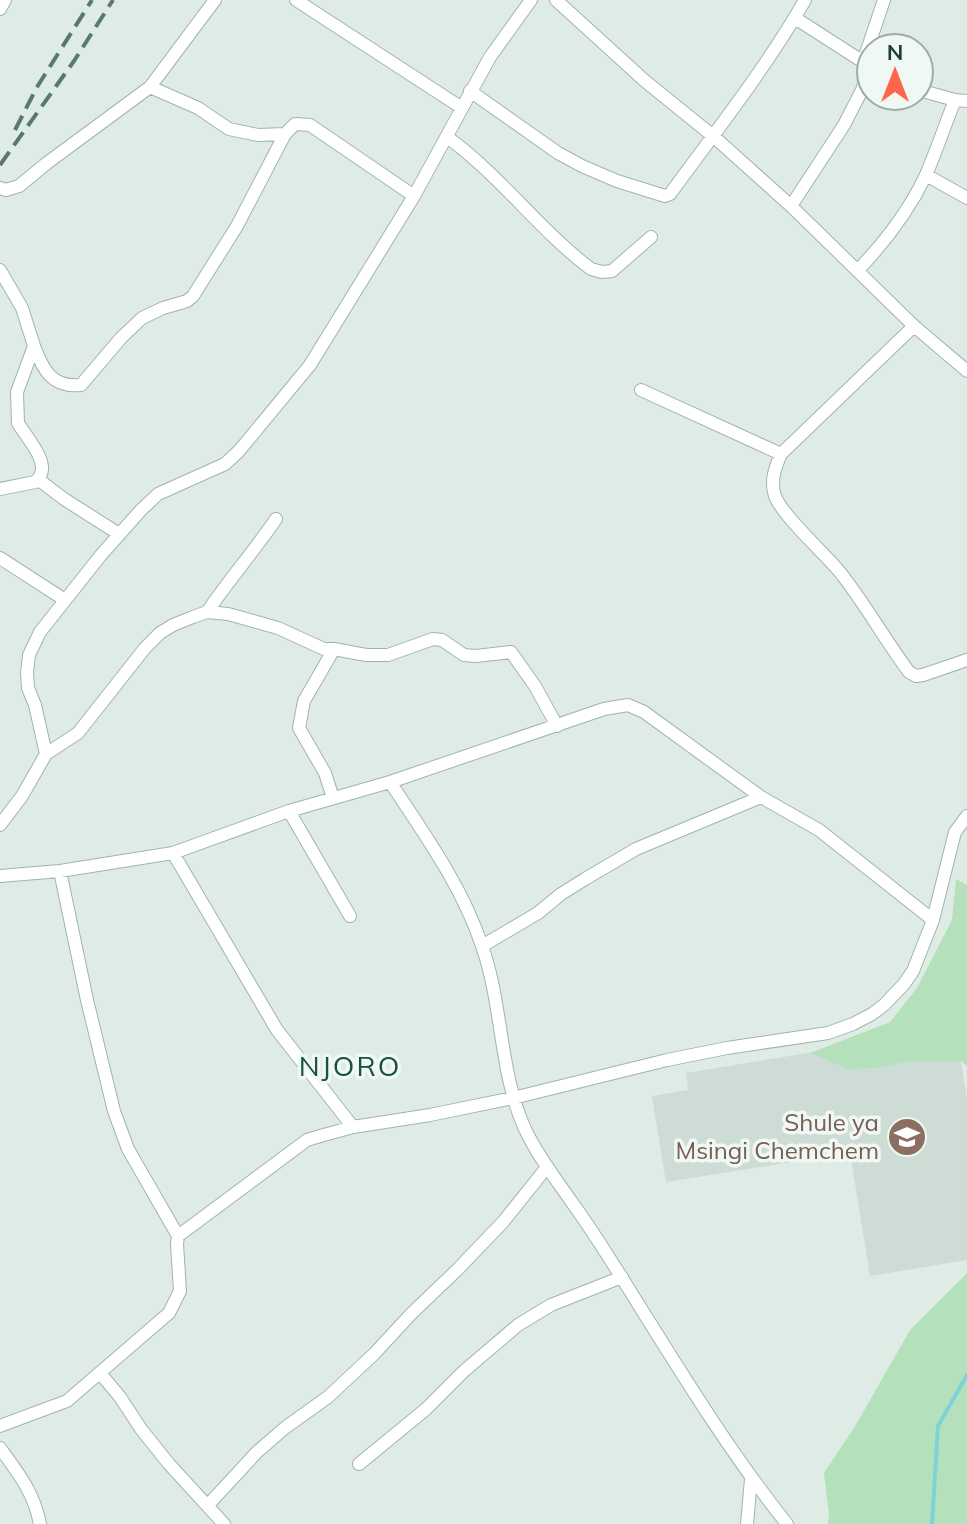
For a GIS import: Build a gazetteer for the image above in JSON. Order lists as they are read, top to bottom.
{
  "districts": ["NJORO"],
  "places": {
    "school or university": ["Shule ya Msingi Chemchem"]
  },
  "north": "top"
}
